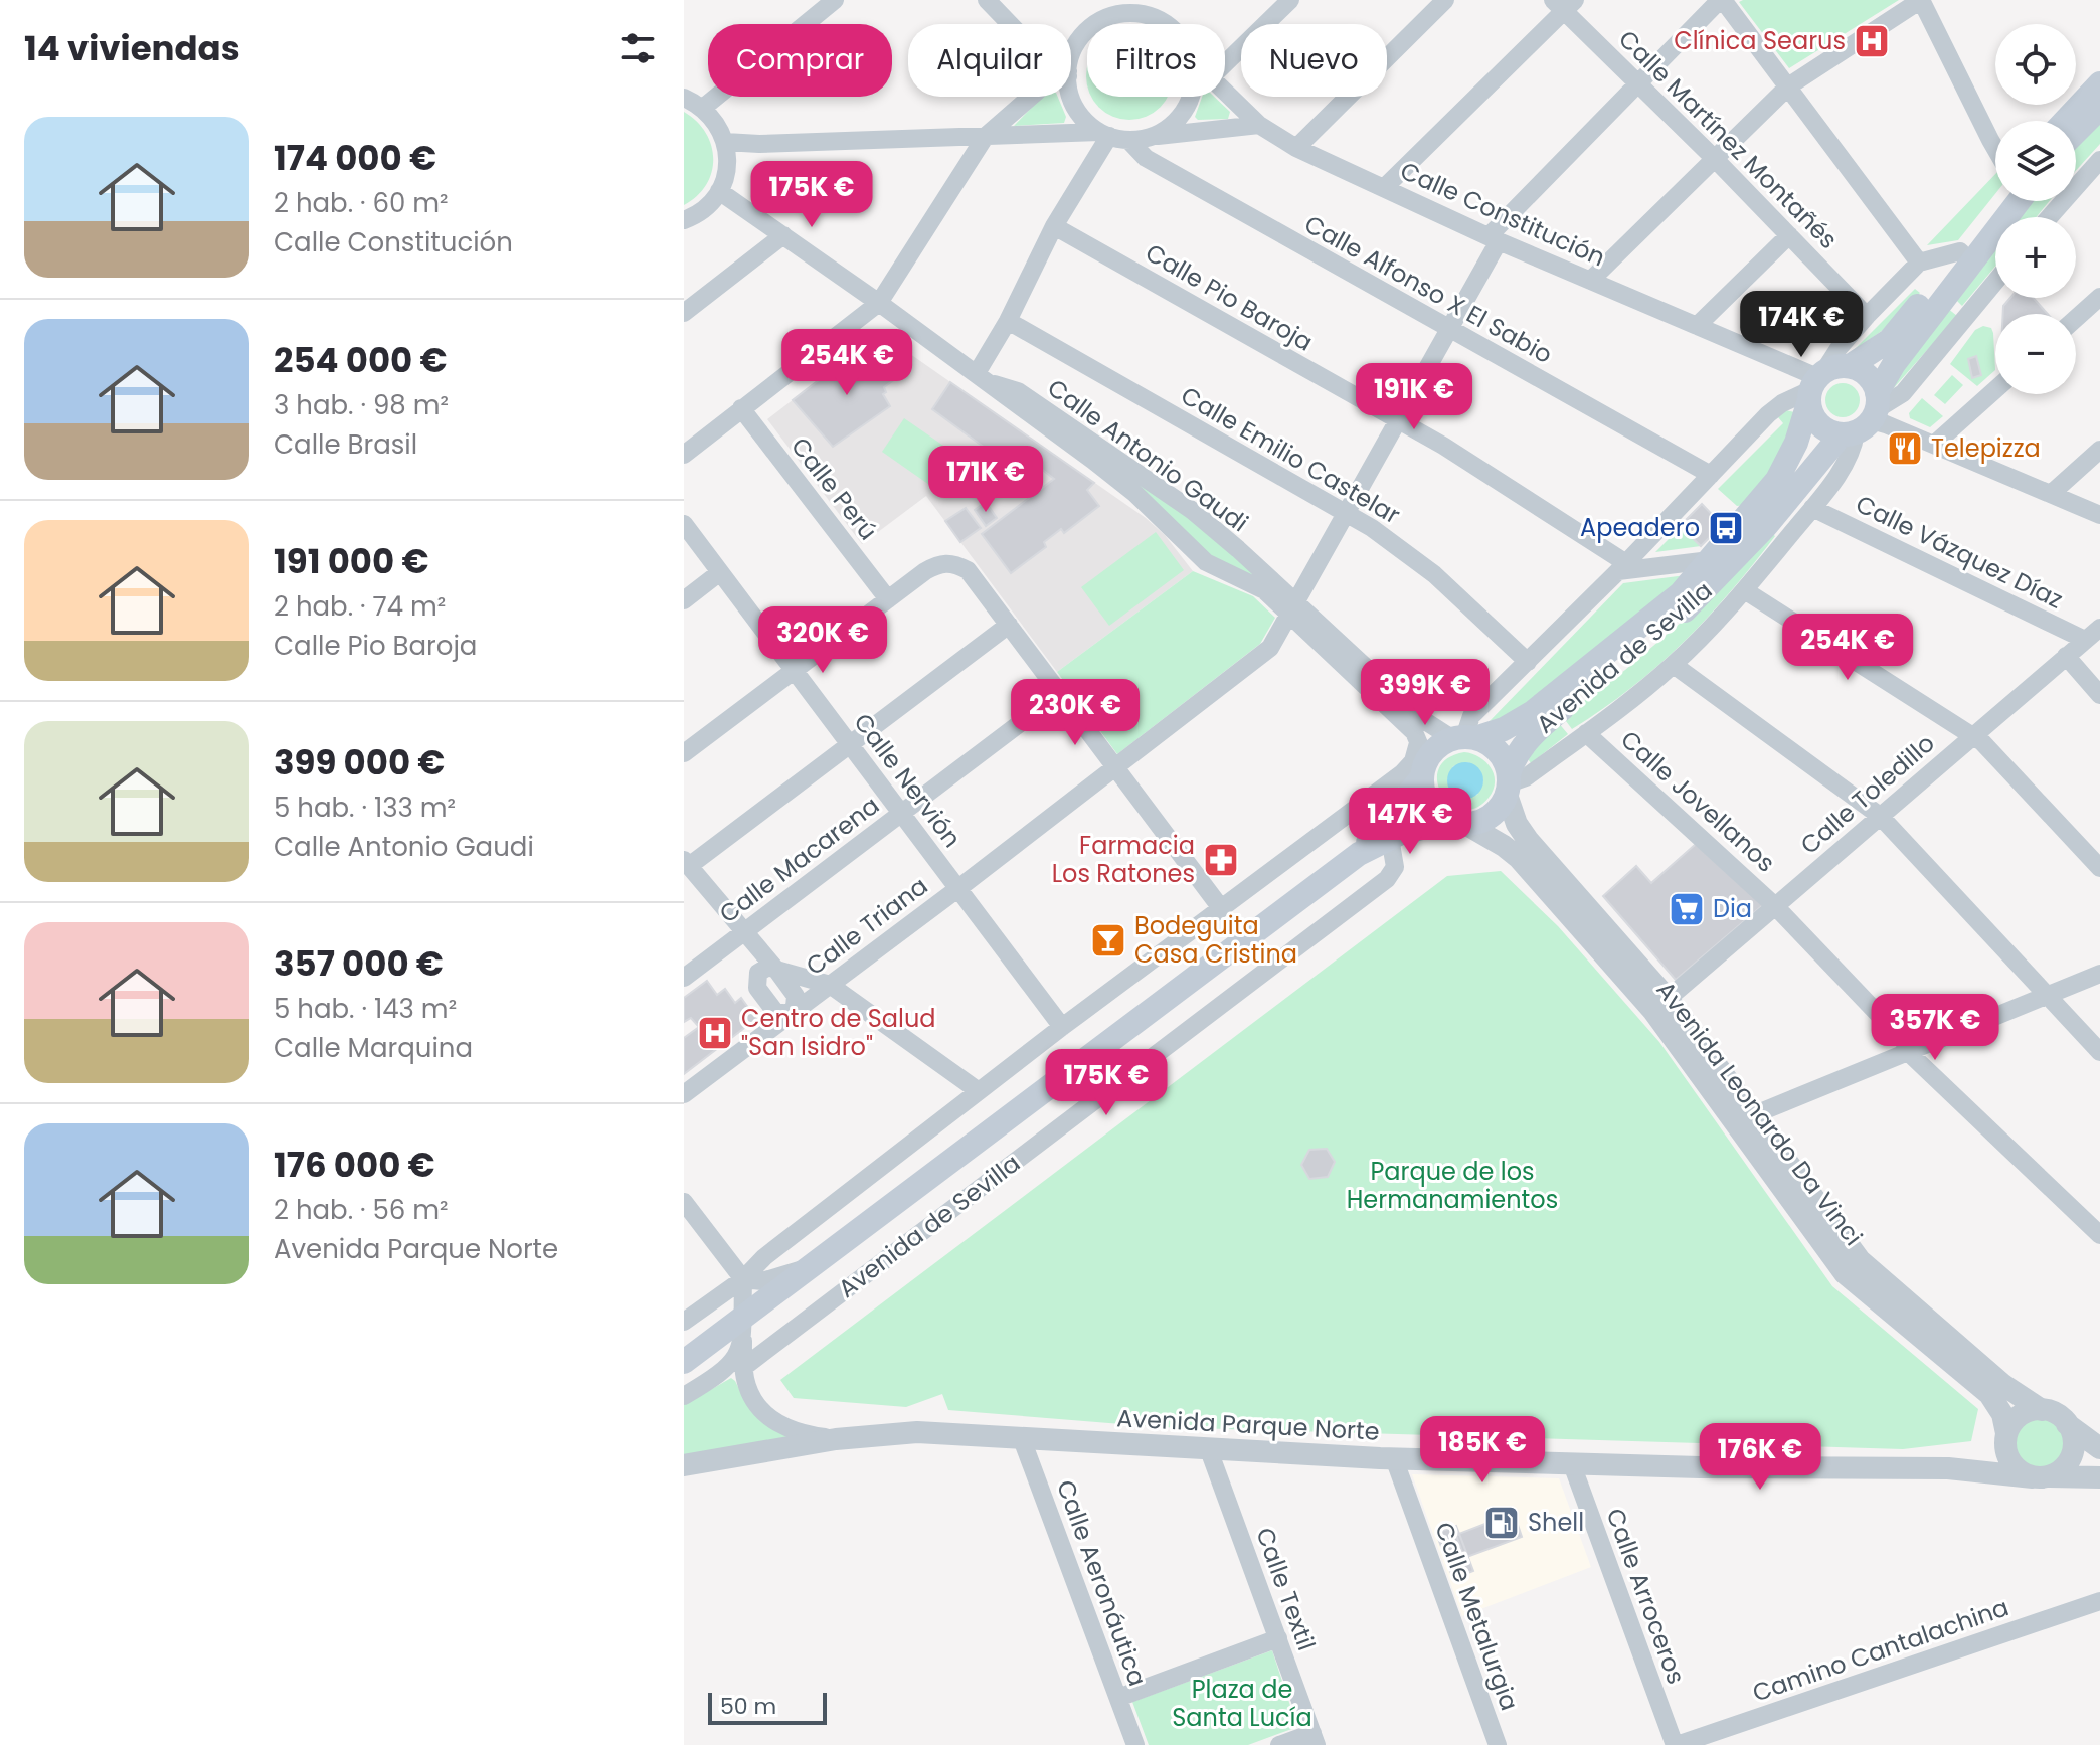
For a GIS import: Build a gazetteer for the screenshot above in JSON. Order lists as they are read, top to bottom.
{
  "streets": {
    "main road": ["Avenida de Sevilla"],
    "street": [
      "Calle Martínez Montañés",
      "Calle Constitución",
      "Calle Alfonso X El Sabio",
      "Calle Pio Baroja",
      "Calle Antonio Gaudi",
      "Calle Emilio Castelar",
      "Calle Perú",
      "Calle Vázquez Díaz",
      "Calle Nervión",
      "Calle Toledillo",
      "Calle Jovellanos",
      "Calle Macarena",
      "Calle Triana",
      "Avenida Leonardo Da Vinci",
      "Avenida Parque Norte",
      "Calle Aeronáutica",
      "Calle Textil",
      "Calle Arroceros",
      "Calle Metalurgia",
      "Camino Cantalachina"
    ]
  },
  "crossings": [
    ["Calle Martínez Montañés", "Avenida de Sevilla"],
    ["Calle Martínez Montañés", "Calle Triana"],
    ["Calle Constitución", "Avenida de Sevilla"],
    ["Calle Constitución", "Calle Triana"],
    ["Calle Alfonso X El Sabio", "Avenida de Sevilla"],
    ["Calle Alfonso X El Sabio", "Calle Triana"],
    ["Calle Pio Baroja", "Avenida de Sevilla"],
    ["Calle Pio Baroja", "Calle Triana"],
    ["Calle Antonio Gaudi", "Avenida de Sevilla"],
    ["Calle Antonio Gaudi", "Calle Triana"],
    ["Calle Antonio Gaudi", "Avenida Leonardo Da Vinci"],
    ["Calle Emilio Castelar", "Avenida de Sevilla"],
    ["Calle Emilio Castelar", "Calle Triana"],
    ["Calle Vázquez Díaz", "Avenida de Sevilla"],
    ["Calle Vázquez Díaz", "Calle Toledillo"],
    ["Avenida de Sevilla", "Calle Jovellanos"],
    ["Avenida de Sevilla", "Avenida Leonardo Da Vinci"],
    ["Calle Nervión", "Calle Macarena"],
    ["Calle Nervión", "Calle Triana"],
    ["Calle Toledillo", "Calle Jovellanos"],
    ["Calle Toledillo", "Avenida Leonardo Da Vinci"],
    ["Avenida Leonardo Da Vinci", "Avenida Parque Norte"],
    ["Avenida Parque Norte", "Calle Aeronáutica"],
    ["Avenida Parque Norte", "Calle Textil"],
    ["Avenida Parque Norte", "Calle Arroceros"],
    ["Avenida Parque Norte", "Calle Metalurgia"],
    ["Calle Arroceros", "Camino Cantalachina"]
  ],
  "parks": ["Parque de los Hermanamientos", "Plaza de Santa Lucía"],
  "places": {
    "hospital": ["Clínica Searus", "Centro de Salud \"San Isidro\""],
    "restaurant": ["Telepizza"],
    "bus stop": ["Apeadero"],
    "pharmacy": ["Farmacia Los Ratones"],
    "supermarket": ["Dia"],
    "bar": ["Bodeguita Casa Cristina"],
    "fuel station": ["Shell"]
  },
  "scale_bar": "50 m",
  "page": {
    "heading": "14 viviendas",
    "map_buttons": ["+", "−"],
    "chip": [
      "Comprar",
      "Alquilar",
      "Filtros",
      "Nuevo"
    ],
    "list": [
      {
        "name": "174 000 €",
        "note": "2 hab. · 60 m² · Calle Constitución"
      },
      {
        "name": "254 000 €",
        "note": "3 hab. · 98 m² · Calle Brasil"
      },
      {
        "name": "191 000 €",
        "note": "2 hab. · 74 m² · Calle Pio Baroja"
      },
      {
        "name": "399 000 €",
        "note": "5 hab. · 133 m² · Calle Antonio Gaudi"
      },
      {
        "name": "357 000 €",
        "note": "5 hab. · 143 m² · Calle Marquina"
      },
      {
        "name": "176 000 €",
        "note": "2 hab. · 56 m² · Avenida Parque Norte"
      }
    ],
    "price": [
      "175K €",
      "174K €",
      "254K €",
      "191K €",
      "171K €",
      "320K €",
      "254K €",
      "399K €",
      "230K €",
      "147K €",
      "357K €",
      "175K €",
      "185K €",
      "176K €"
    ],
    "scale": "50 m"
  }
}
